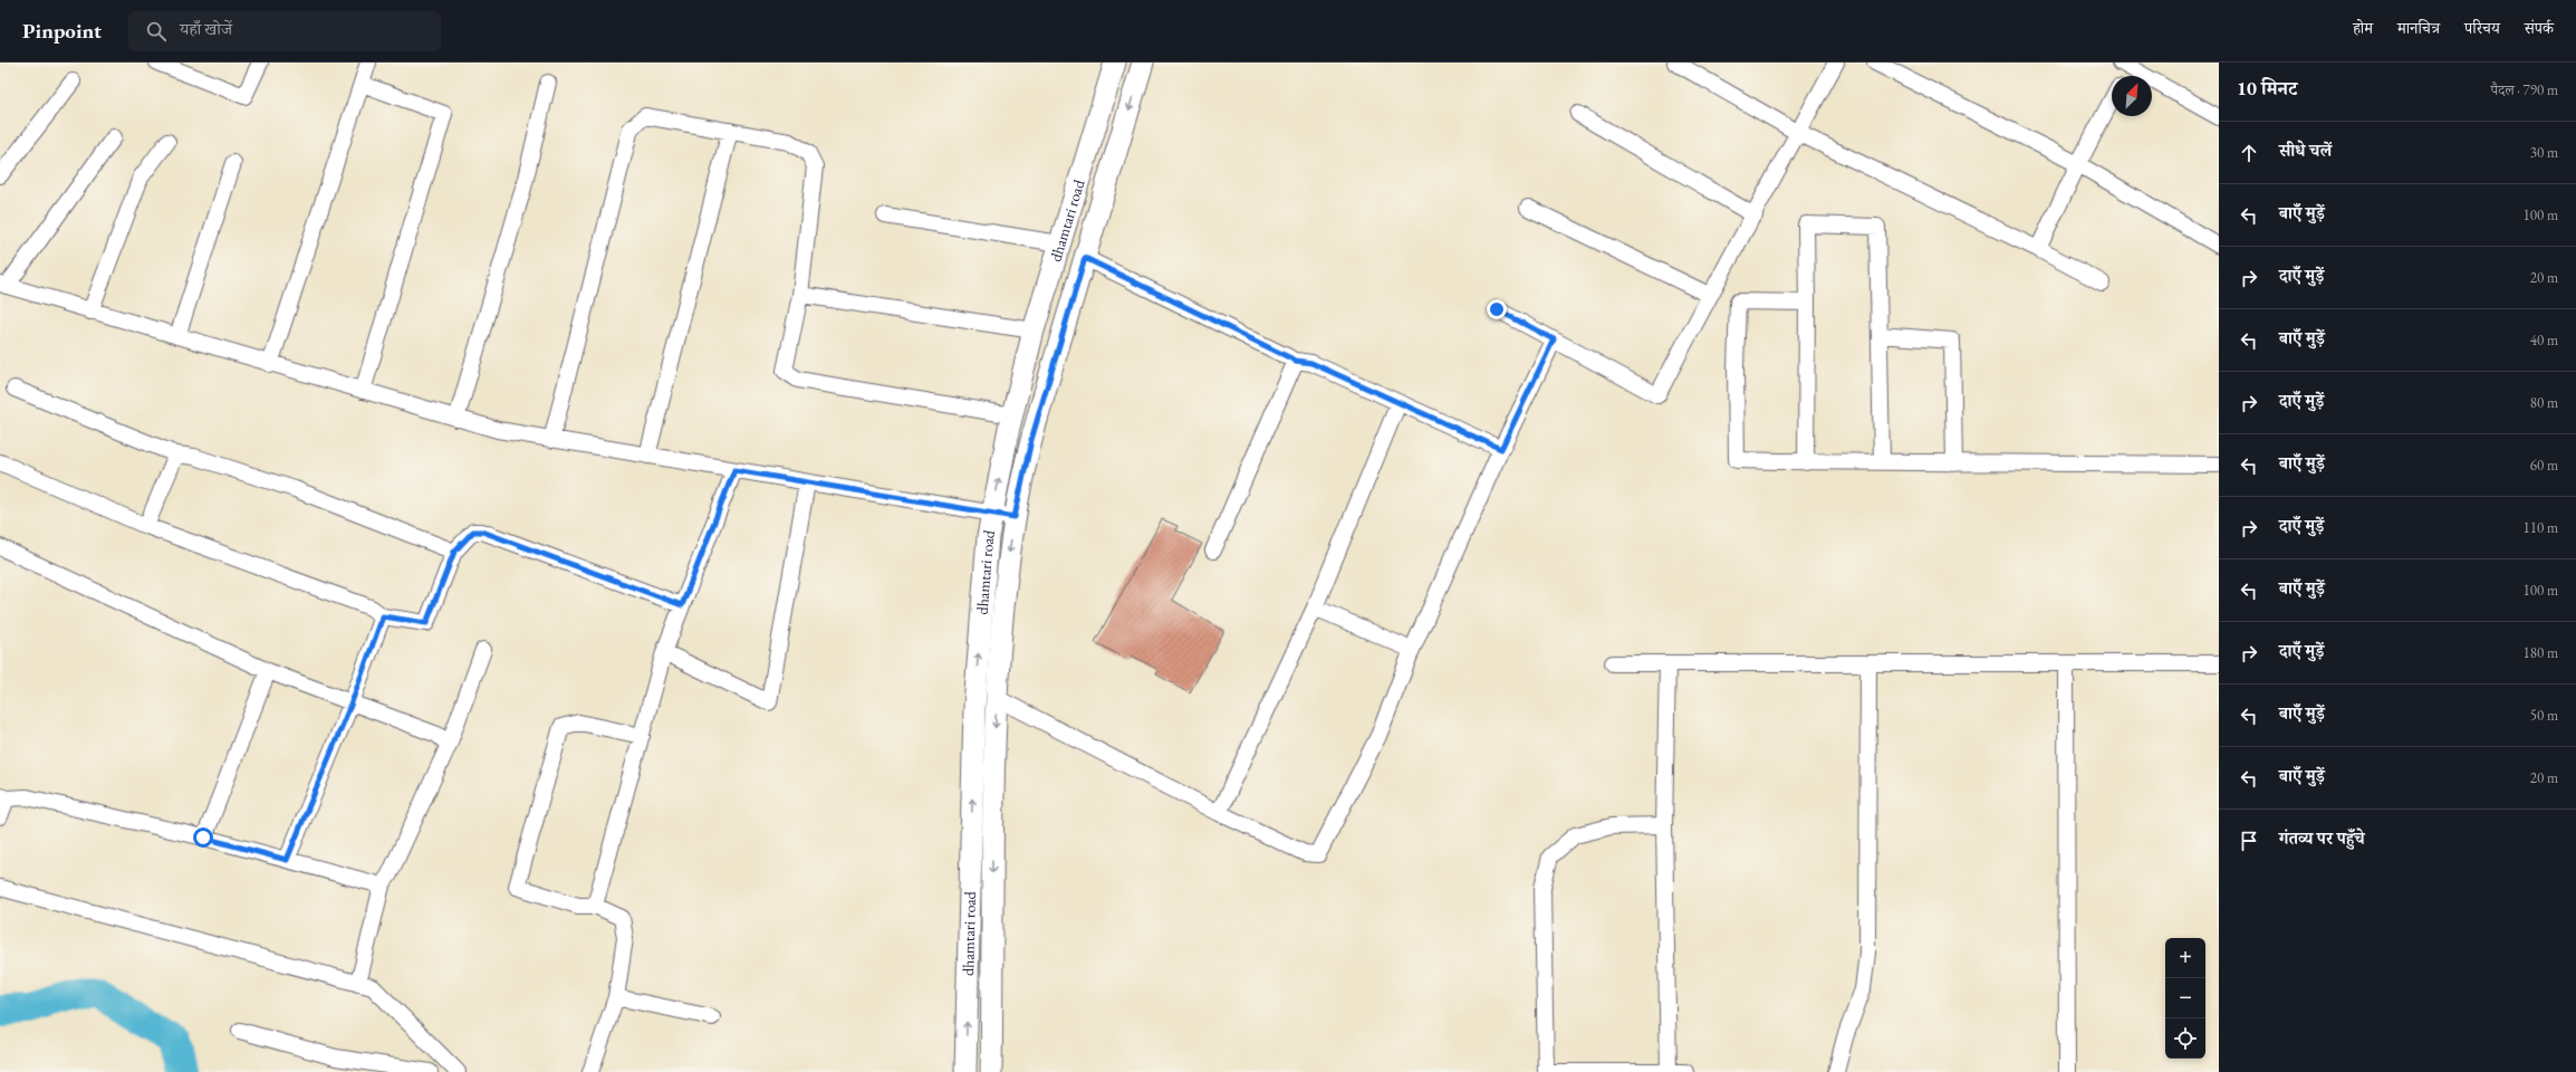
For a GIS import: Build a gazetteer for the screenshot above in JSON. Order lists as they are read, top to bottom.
{
  "streets": {
    "main road": ["dhamtari road"]
  },
  "north": "top right",
  "page": {
    "header": "Pinpoint",
    "search": "यहाँ खोजें",
    "nav": [
      "होम",
      "मानचित्र",
      "परिचय",
      "संपर्क"
    ],
    "heading": ["10 मिनट", "पैदल · 790 m"],
    "list": [
      ["सीधे चलें", "30 m"],
      ["बाएँ मुड़ें", "100 m"],
      ["दाएँ मुड़ें", "20 m"],
      ["बाएँ मुड़ें", "40 m"],
      ["दाएँ मुड़ें", "80 m"],
      ["बाएँ मुड़ें", "60 m"],
      ["दाएँ मुड़ें", "110 m"],
      ["बाएँ मुड़ें", "100 m"],
      ["दाएँ मुड़ें", "180 m"],
      ["बाएँ मुड़ें", "50 m"],
      ["बाएँ मुड़ें", "20 m"],
      "गंतव्य पर पहुँचे"
    ],
    "map_buttons": ["+", "−"]
  }
}
